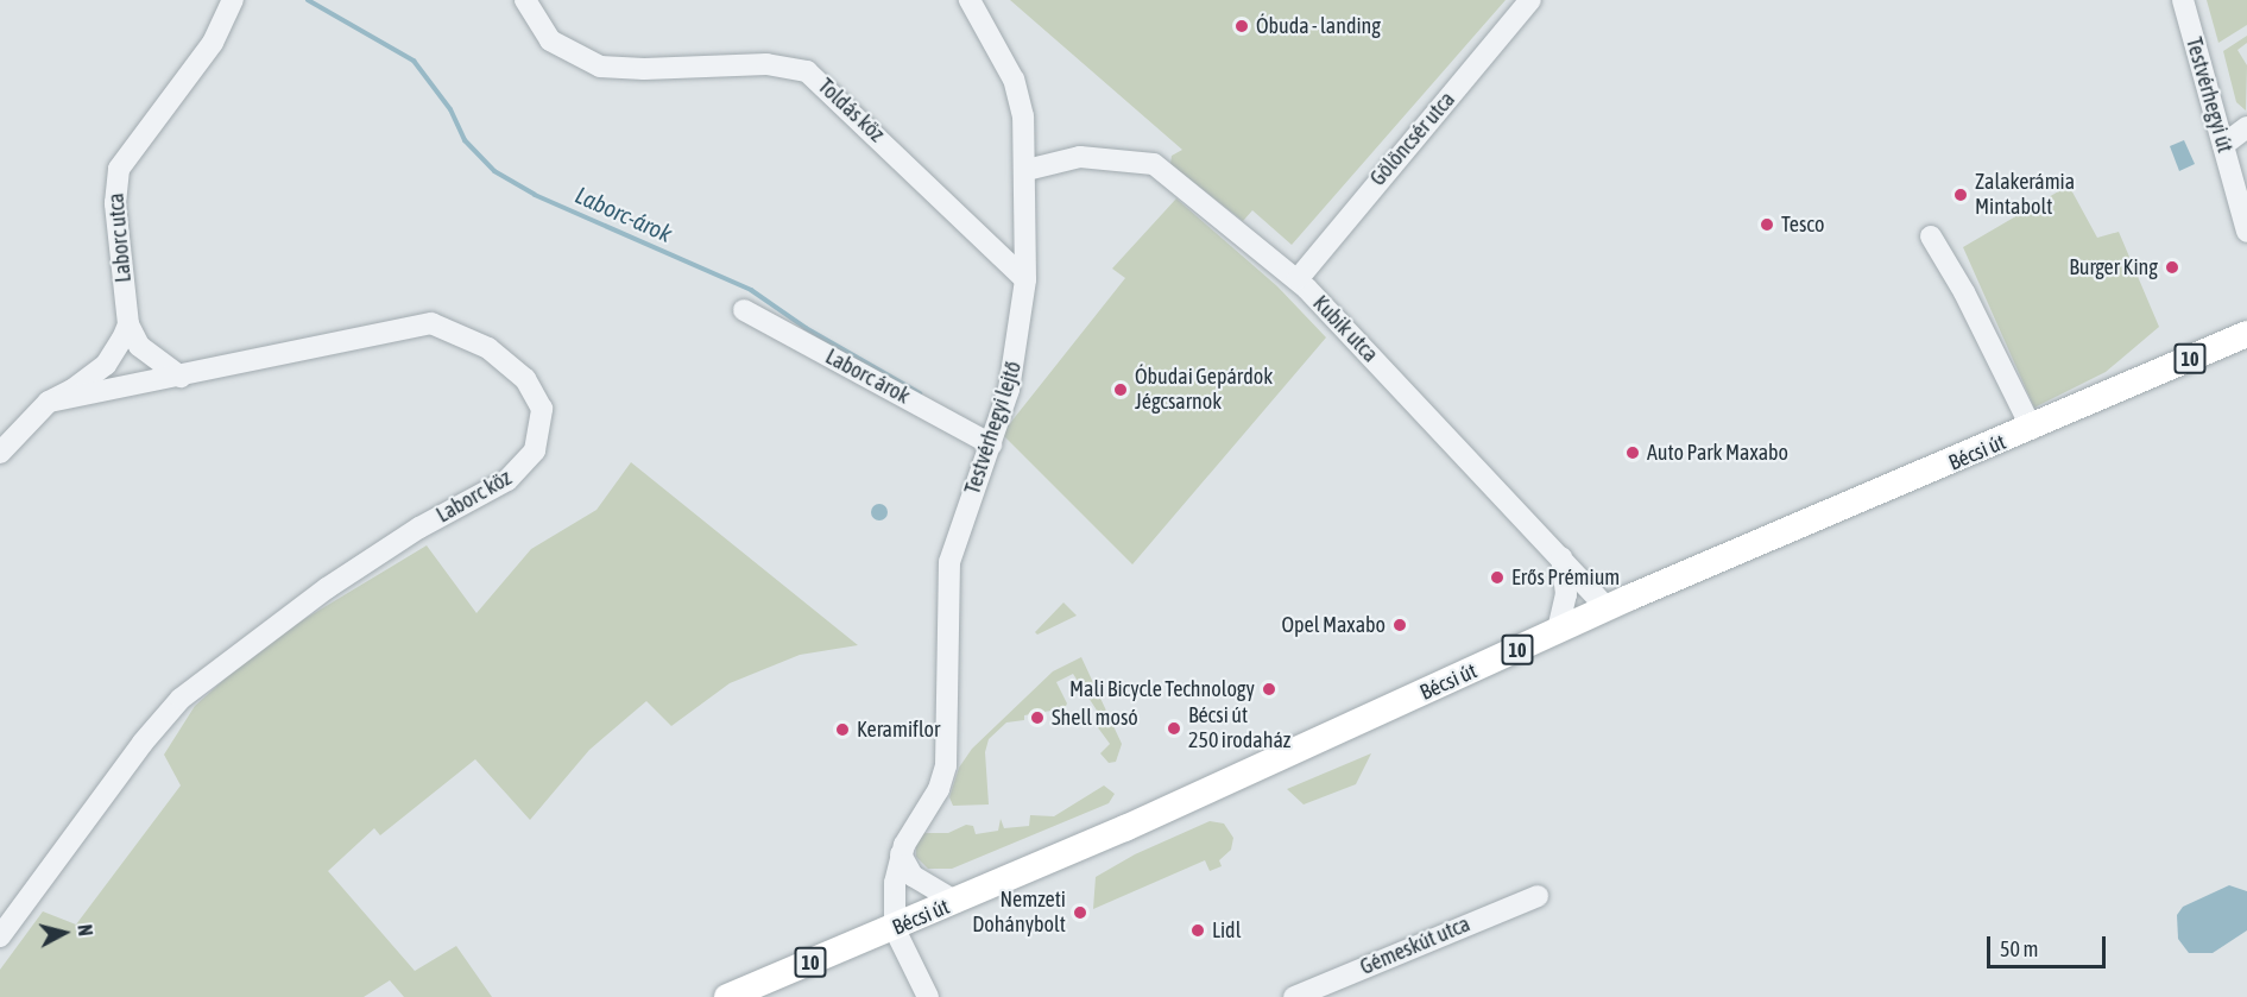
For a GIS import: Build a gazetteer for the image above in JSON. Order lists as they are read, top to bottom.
{
  "streets": {
    "main road": ["10", "Bécsi út"],
    "street": [
      "Testvérhegyi út",
      "Toldás köz",
      "Gölöncsér utca",
      "Laborc utca",
      "Kubik utca",
      "Laborc árok",
      "Testvérhegyi lejtő",
      "Laborc köz",
      "Gémeskút utca"
    ]
  },
  "crossings": [
    ["Toldás köz", "Testvérhegyi lejtő"],
    ["Gölöncsér utca", "Kubik utca"],
    ["Kubik utca", "Testvérhegyi lejtő"],
    ["Kubik utca", "Bécsi út"],
    ["Laborc árok", "Testvérhegyi lejtő"],
    ["Testvérhegyi lejtő", "Bécsi út"]
  ],
  "water": ["Laborc-árok"],
  "places": [
    "Óbuda - landing",
    "Zalakerámia Mintabolt",
    "Tesco",
    "Burger King",
    "Óbudai Gepárdok Jégcsarnok",
    "Auto Park Maxabo",
    "Erős Prémium",
    "Opel Maxabo",
    "Mali Bicycle Technology",
    "Shell mosó",
    "Bécsi út 250 irodaház",
    "Keramiflor",
    "Nemzeti Dohánybolt",
    "Lidl"
  ],
  "scale_bar": "50 m",
  "north": "right"
}
